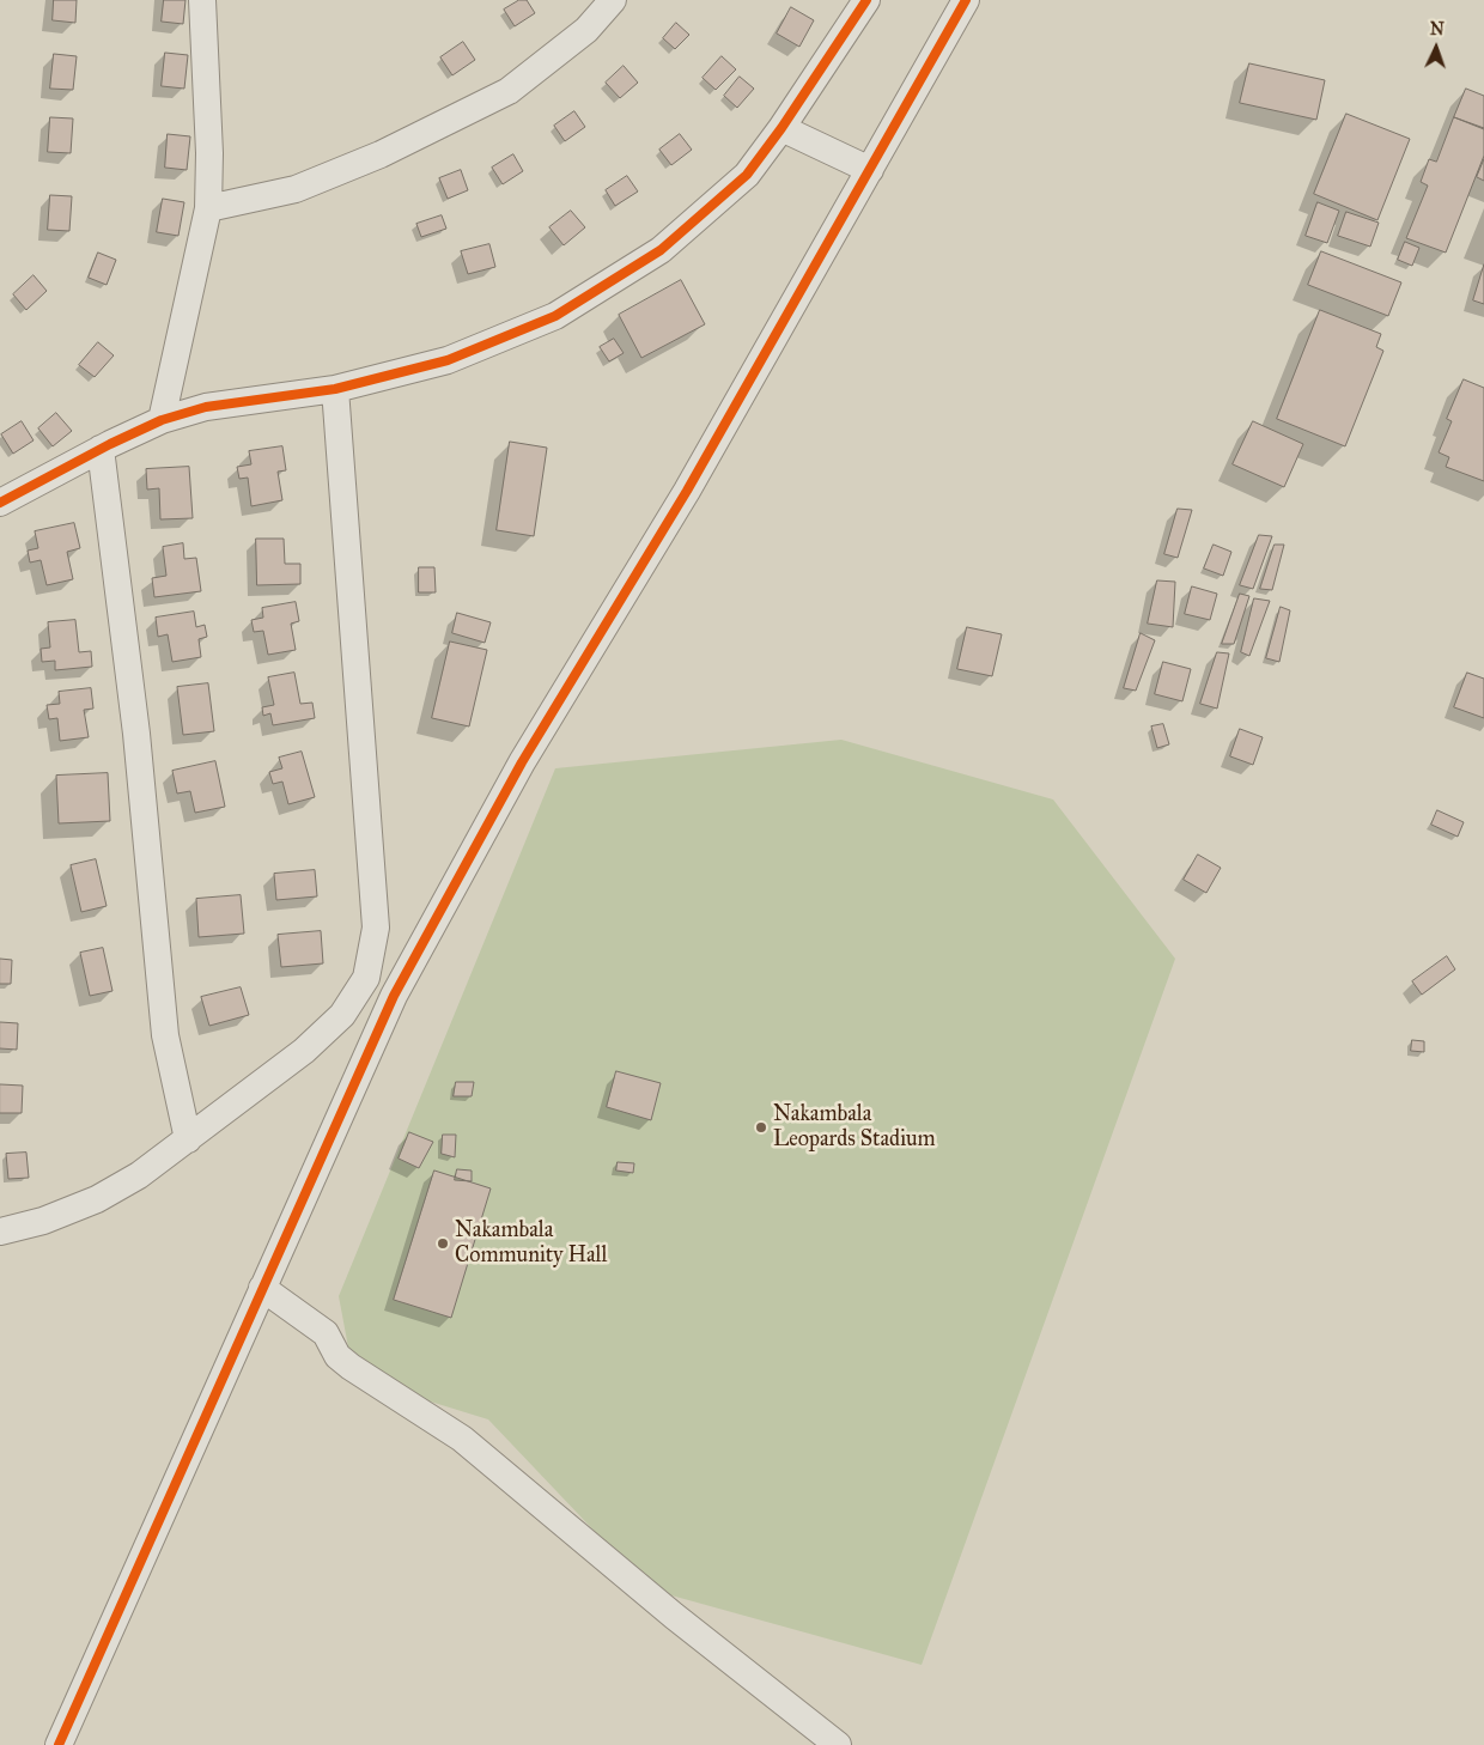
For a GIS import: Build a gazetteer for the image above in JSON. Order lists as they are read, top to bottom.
{
  "places": ["Nakambala Leopards Stadium", "Nakambala Community Hall"],
  "north": "top"
}
